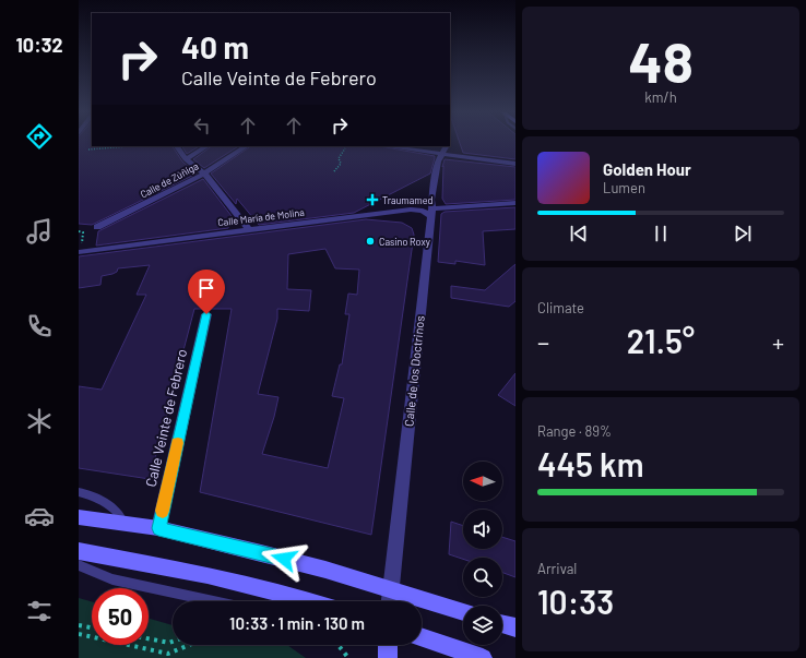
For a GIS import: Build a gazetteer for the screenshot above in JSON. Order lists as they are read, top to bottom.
{
  "streets": {
    "street": [
      "Calle de Zúñiga",
      "Calle María de Molina",
      "Calle de los Doctrinos",
      "Calle Veinte de Febrero"
    ]
  },
  "crossings": [
    ["Calle María de Molina", "Calle de los Doctrinos"]
  ],
  "places": {
    "health": ["Traumamed"],
    "other": ["Casino Roxy"]
  },
  "north": "left",
  "page": {
    "tabs": "10:32",
    "tile": [
      ["48", "km/h"],
      "Climate",
      ["Range · 89%", "445 km"],
      ["Arrival", "10:33"]
    ],
    "turn": ["40 m", "Calle Veinte de Febrero"],
    "song": ["Golden Hour", "Lumen"],
    "heat": ["−", "21.5°", "+"],
    "limit": "50",
    "trip": "10:33 · 1 min · 130 m"
  }
}
